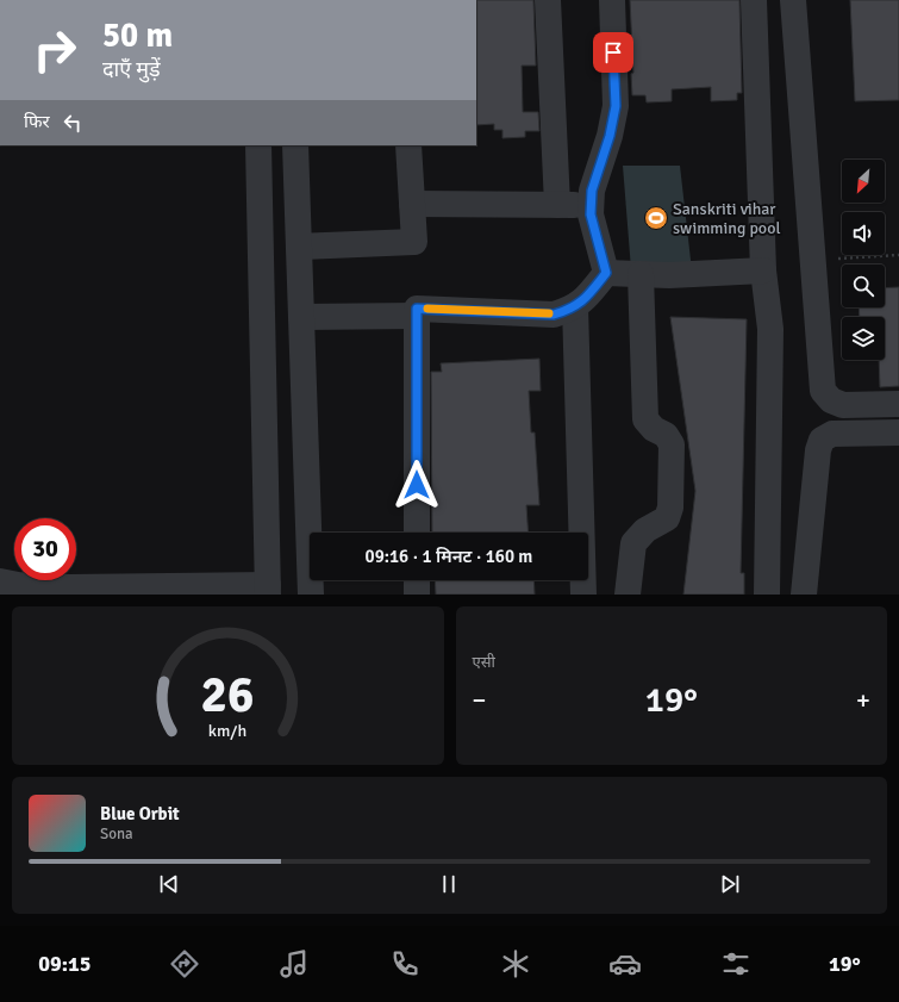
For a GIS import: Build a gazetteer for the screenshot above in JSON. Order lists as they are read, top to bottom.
{
  "places": {
    "sports": ["Sanskriti vihar swimming pool"]
  },
  "north": "bottom left",
  "page": {
    "turn": ["50 m", "दाएँ मुड़ें"],
    "then": "फिर",
    "limit": "30",
    "trip": "09:16 · 1 मिनट · 160 m",
    "tile": "एसी",
    "heat": ["−", "19°", "+"],
    "song": ["Blue Orbit", "Sona"],
    "tabs": ["09:15", "19°"],
    "gauge": ["26", "km/h"]
  }
}
